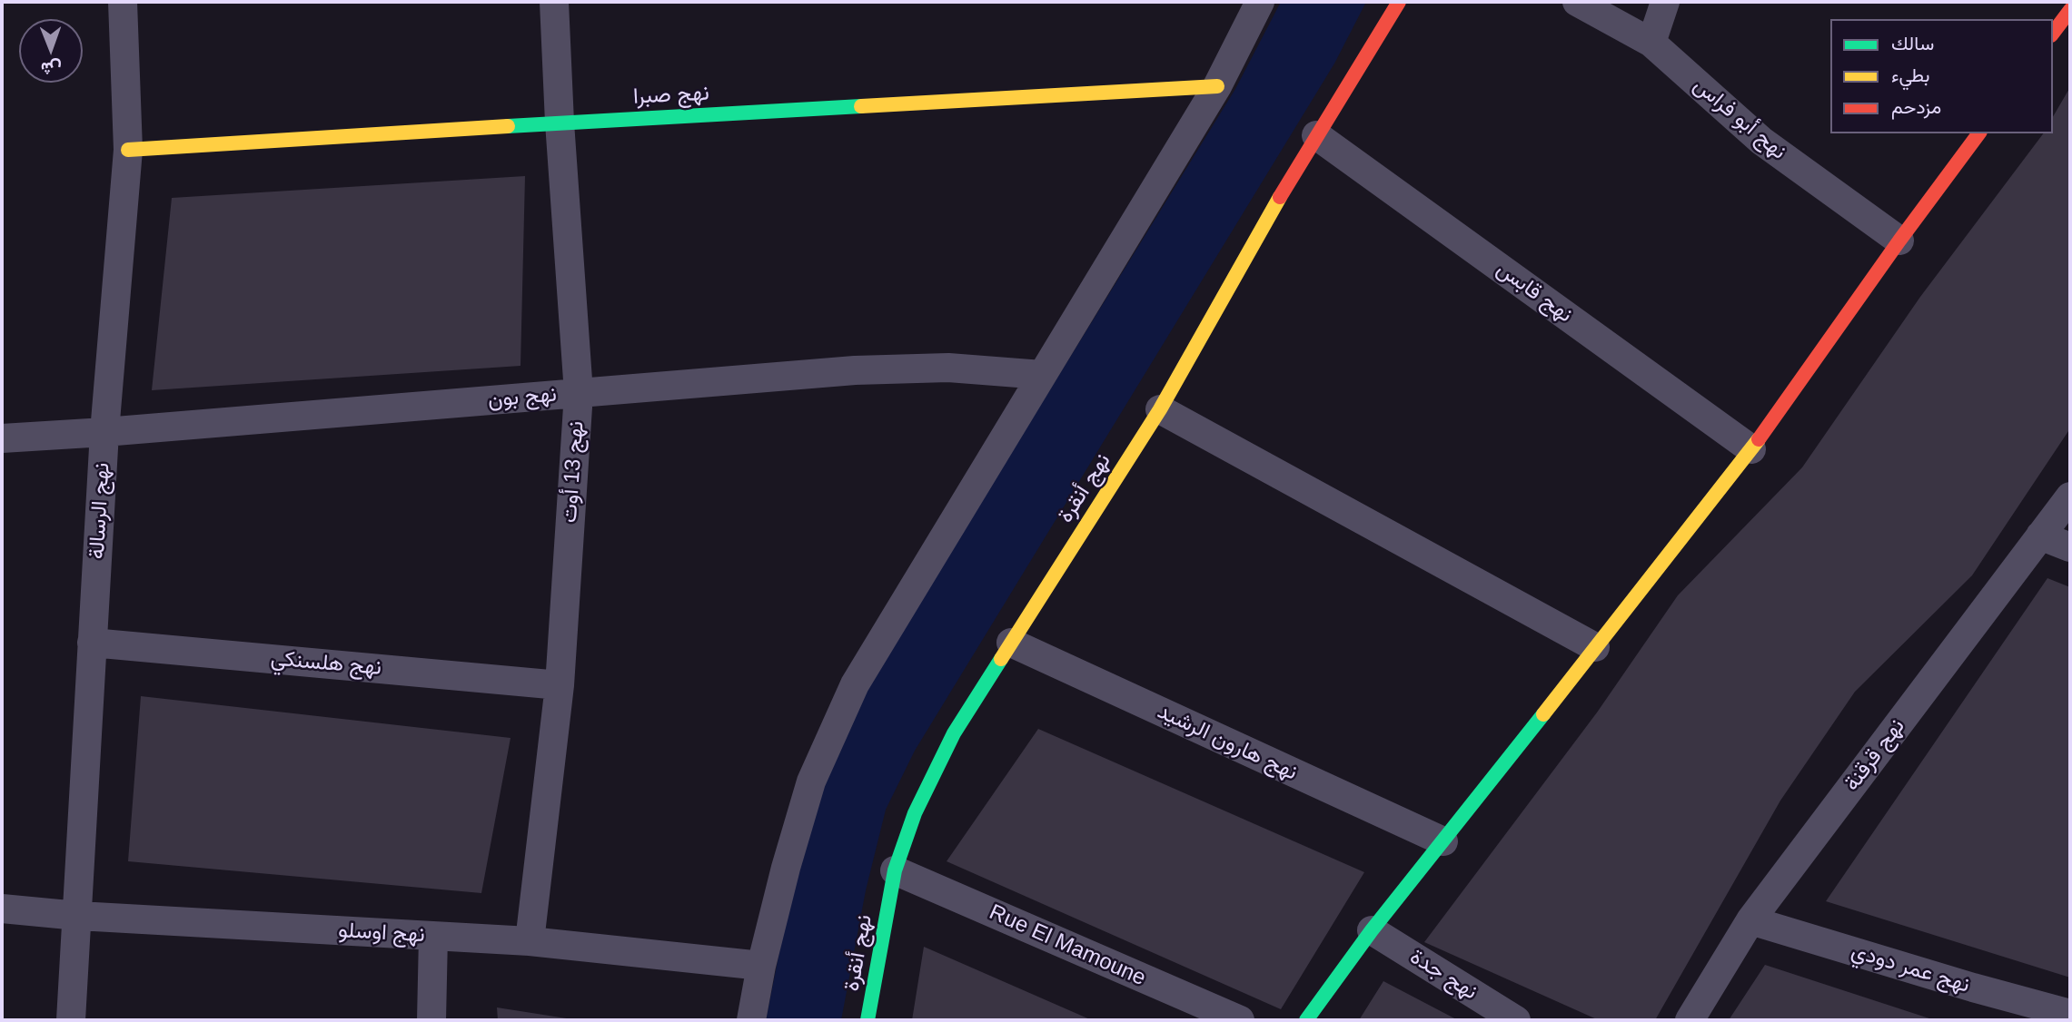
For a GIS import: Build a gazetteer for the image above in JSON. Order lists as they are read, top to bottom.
{
  "streets": {
    "street": [
      "نهج صبرا",
      "نهج أبو فراس",
      "نهج قابس",
      "نهج بون",
      "نهج 13 أوت",
      "نهج أنقرة",
      "نهج الرسالة",
      "نهج هلسنكي",
      "نهج هارون الرشيد",
      "نهج قرقنة",
      "نهج اوسلو",
      "Rue El Mamoune",
      "نهج عمر دودي",
      "نهج جدة"
    ]
  },
  "crossings": [
    ["نهج صبرا", "نهج 13 أوت"],
    ["نهج صبرا", "نهج الرسالة"],
    ["نهج قابس", "نهج أنقرة"],
    ["نهج بون", "نهج 13 أوت"],
    ["نهج بون", "نهج الرسالة"],
    ["نهج 13 أوت", "نهج هلسنكي"],
    ["نهج 13 أوت", "نهج اوسلو"],
    ["نهج أنقرة", "نهج هارون الرشيد"],
    ["نهج أنقرة", "Rue El Mamoune"],
    ["نهج الرسالة", "نهج هلسنكي"],
    ["نهج الرسالة", "نهج اوسلو"],
    ["نهج قرقنة", "نهج عمر دودي"]
  ],
  "legend": ["سالك", "بطيء", "مزدحم"],
  "north": "bottom"
}
